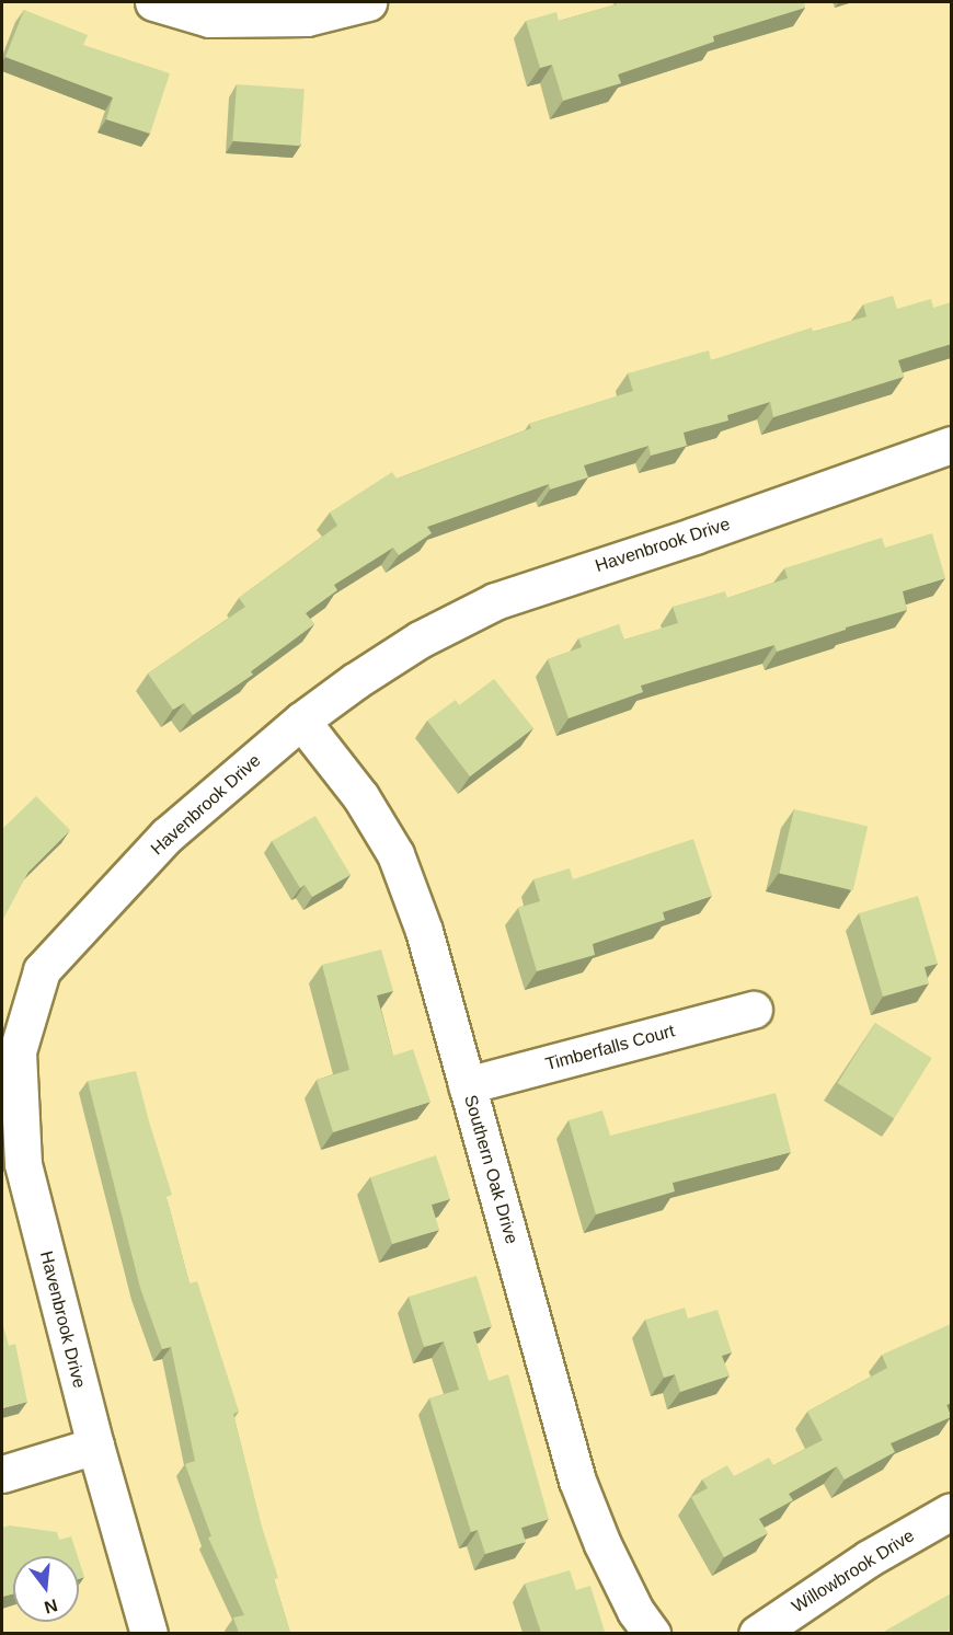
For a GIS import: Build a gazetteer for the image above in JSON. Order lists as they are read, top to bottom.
{
  "streets": {
    "street": [
      "Havenbrook Drive",
      "Timberfalls Court",
      "Southern Oak Drive",
      "Willowbrook Drive"
    ]
  },
  "crossings": [
    ["Havenbrook Drive", "Southern Oak Drive"],
    ["Timberfalls Court", "Southern Oak Drive"]
  ],
  "north": "bottom"
}
